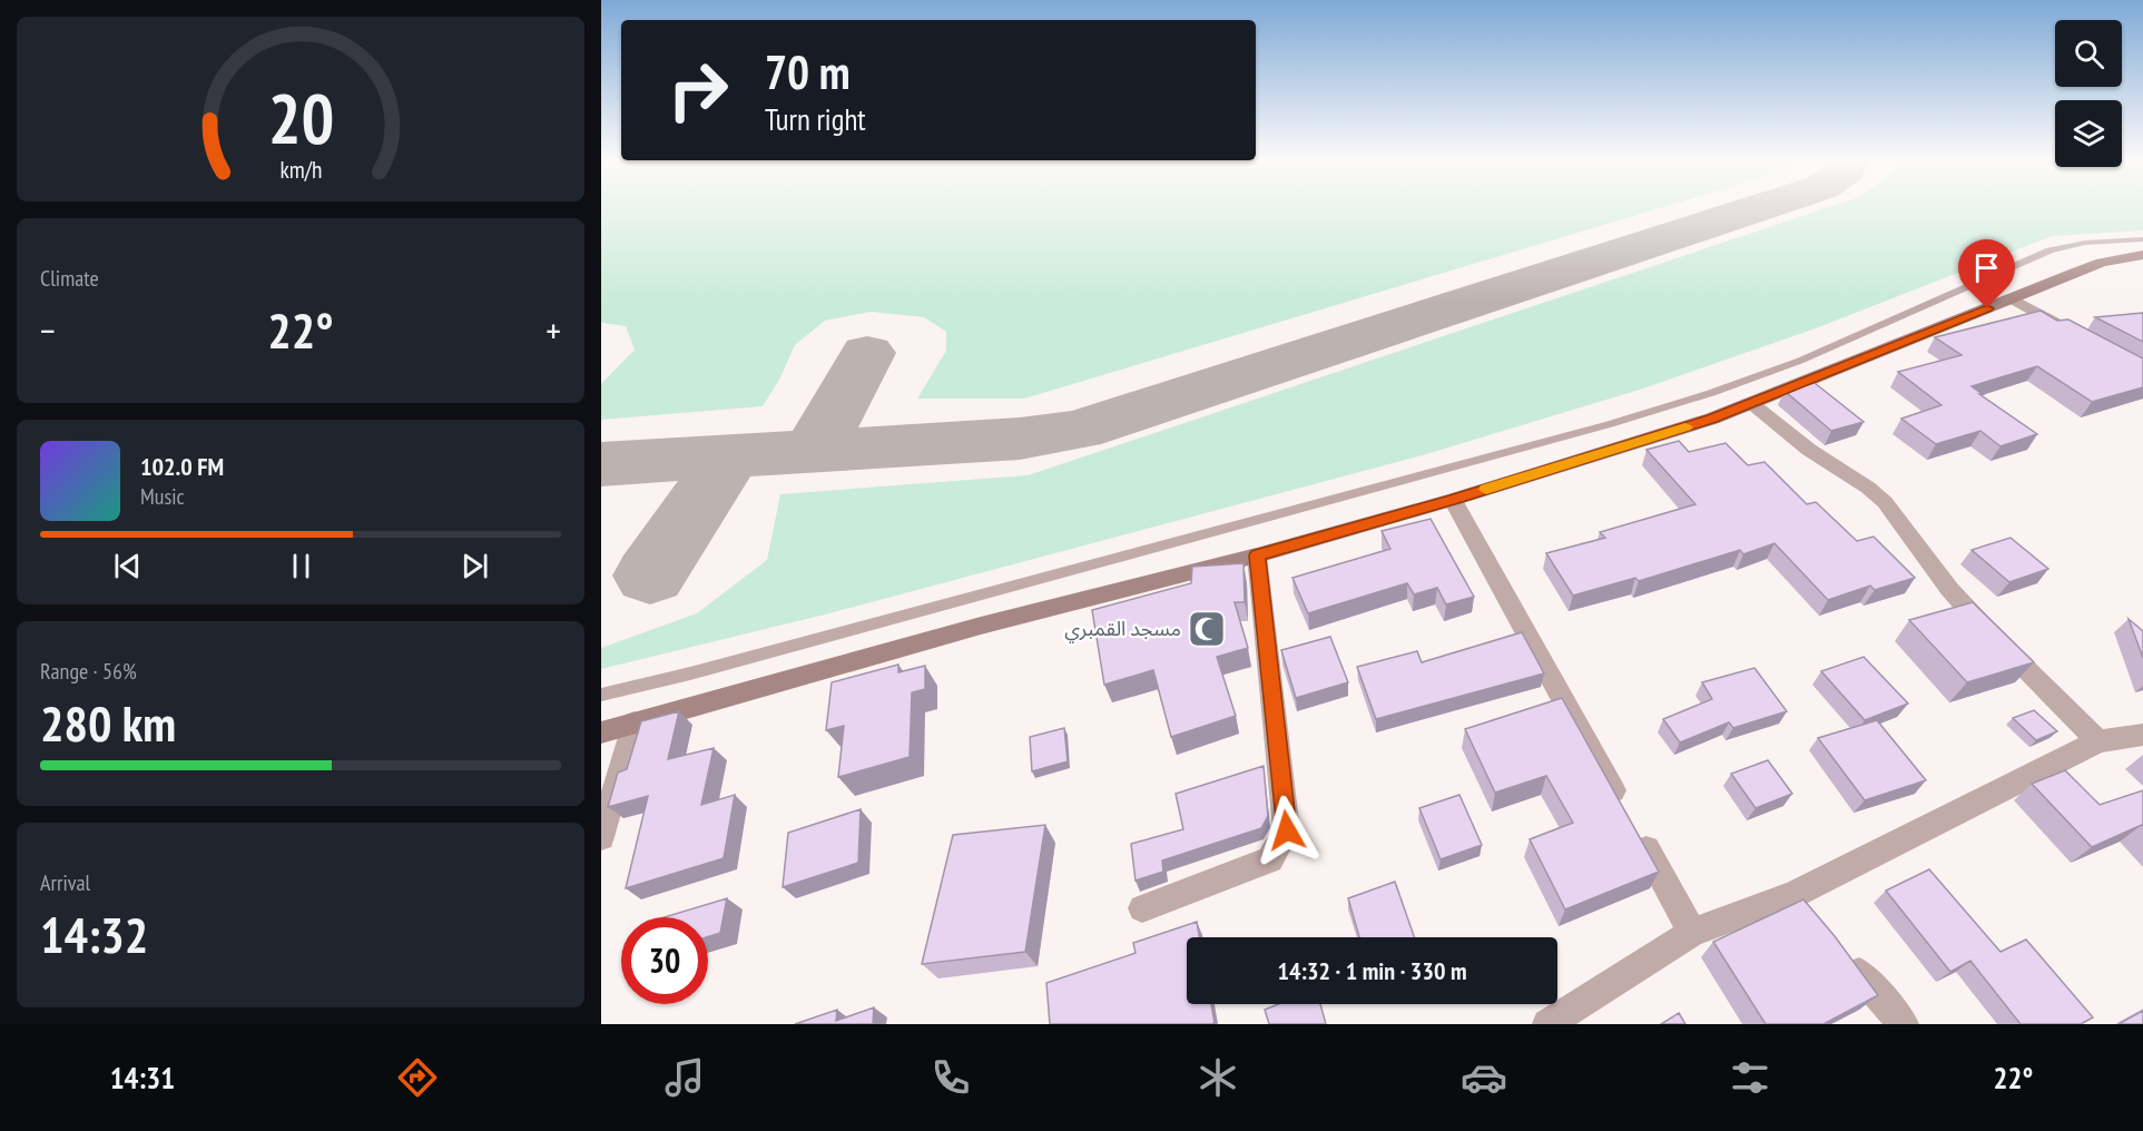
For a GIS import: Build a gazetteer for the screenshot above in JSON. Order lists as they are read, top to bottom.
{
  "places": {
    "mosque": ["مسجد القمبري"]
  },
  "page": {
    "turn": ["70 m", "Turn right"],
    "tile": [
      "Climate",
      ["Range · 56%", "280 km"],
      ["Arrival", "14:32"]
    ],
    "heat": ["−", "22°", "+"],
    "song": ["102.0 FM", "Music"],
    "limit": "30",
    "trip": "14:32 · 1 min · 330 m",
    "tabs": ["14:31", "22°"],
    "gauge": ["20", "km/h"]
  }
}
